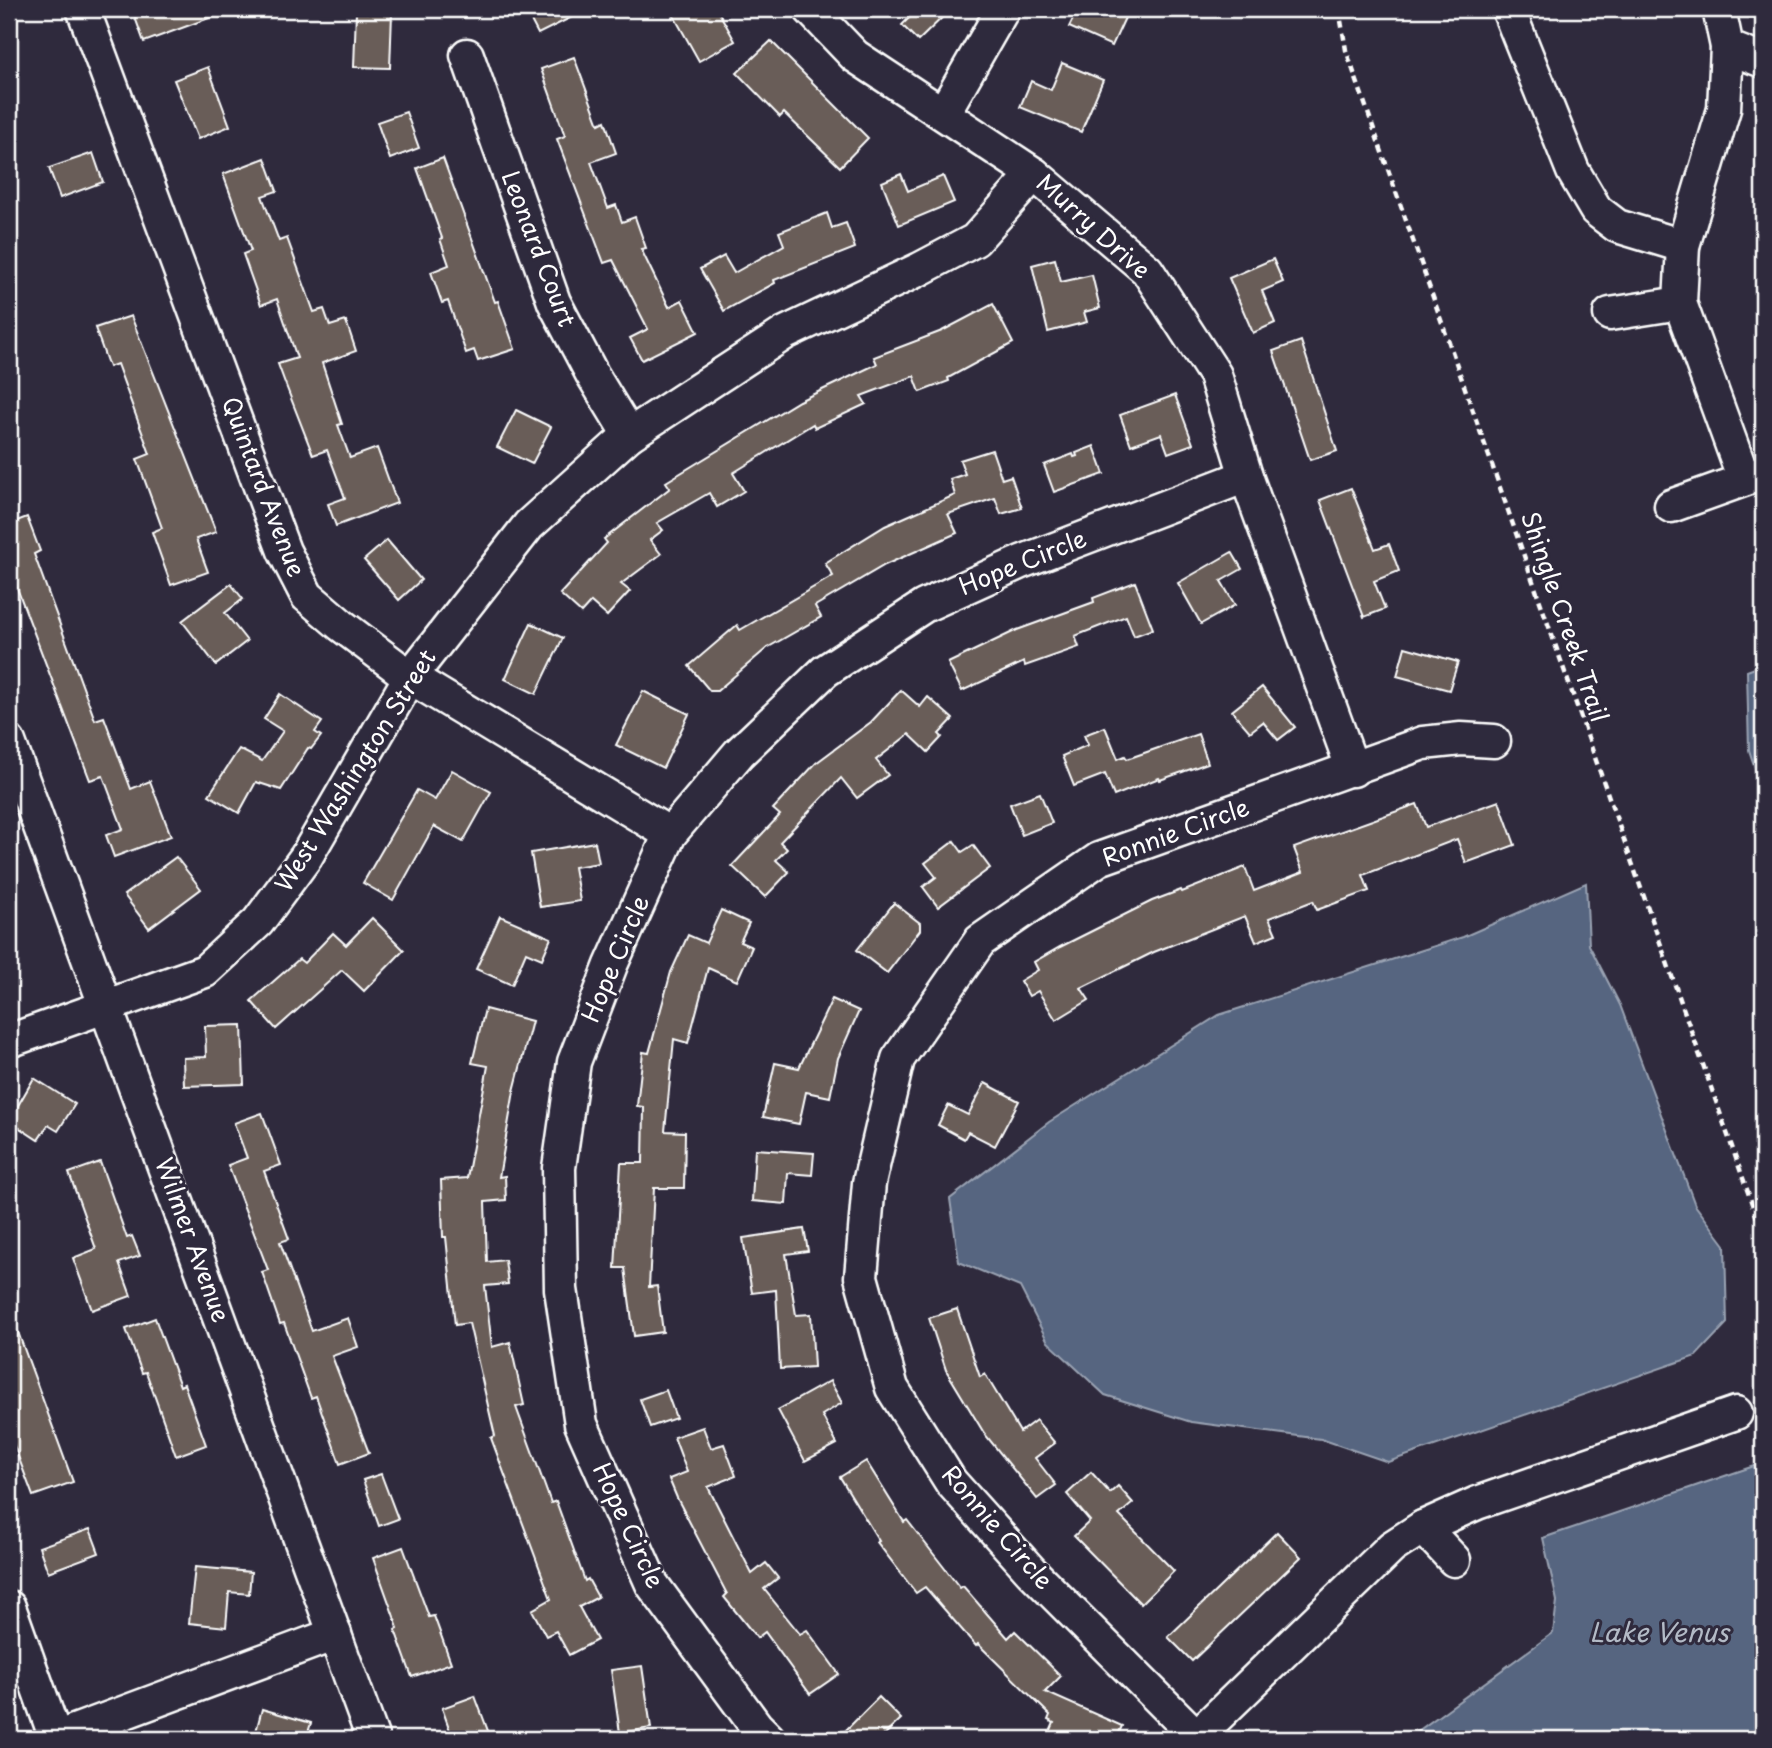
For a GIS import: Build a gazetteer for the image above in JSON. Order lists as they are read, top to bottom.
{
  "streets": {
    "street": [
      "Murry Drive",
      "Leonard Court",
      "Quintard Avenue",
      "Hope Circle",
      "West Washington Street",
      "Ronnie Circle",
      "Wilmer Avenue"
    ],
    "path": ["Shingle Creek Trail"]
  },
  "crossings": [
    ["Murry Drive", "Hope Circle"],
    ["Murry Drive", "West Washington Street"],
    ["Murry Drive", "Ronnie Circle"],
    ["Leonard Court", "West Washington Street"],
    ["Quintard Avenue", "Hope Circle"],
    ["Quintard Avenue", "West Washington Street"],
    ["West Washington Street", "Wilmer Avenue"]
  ],
  "water": ["Lake Venus"]
}
